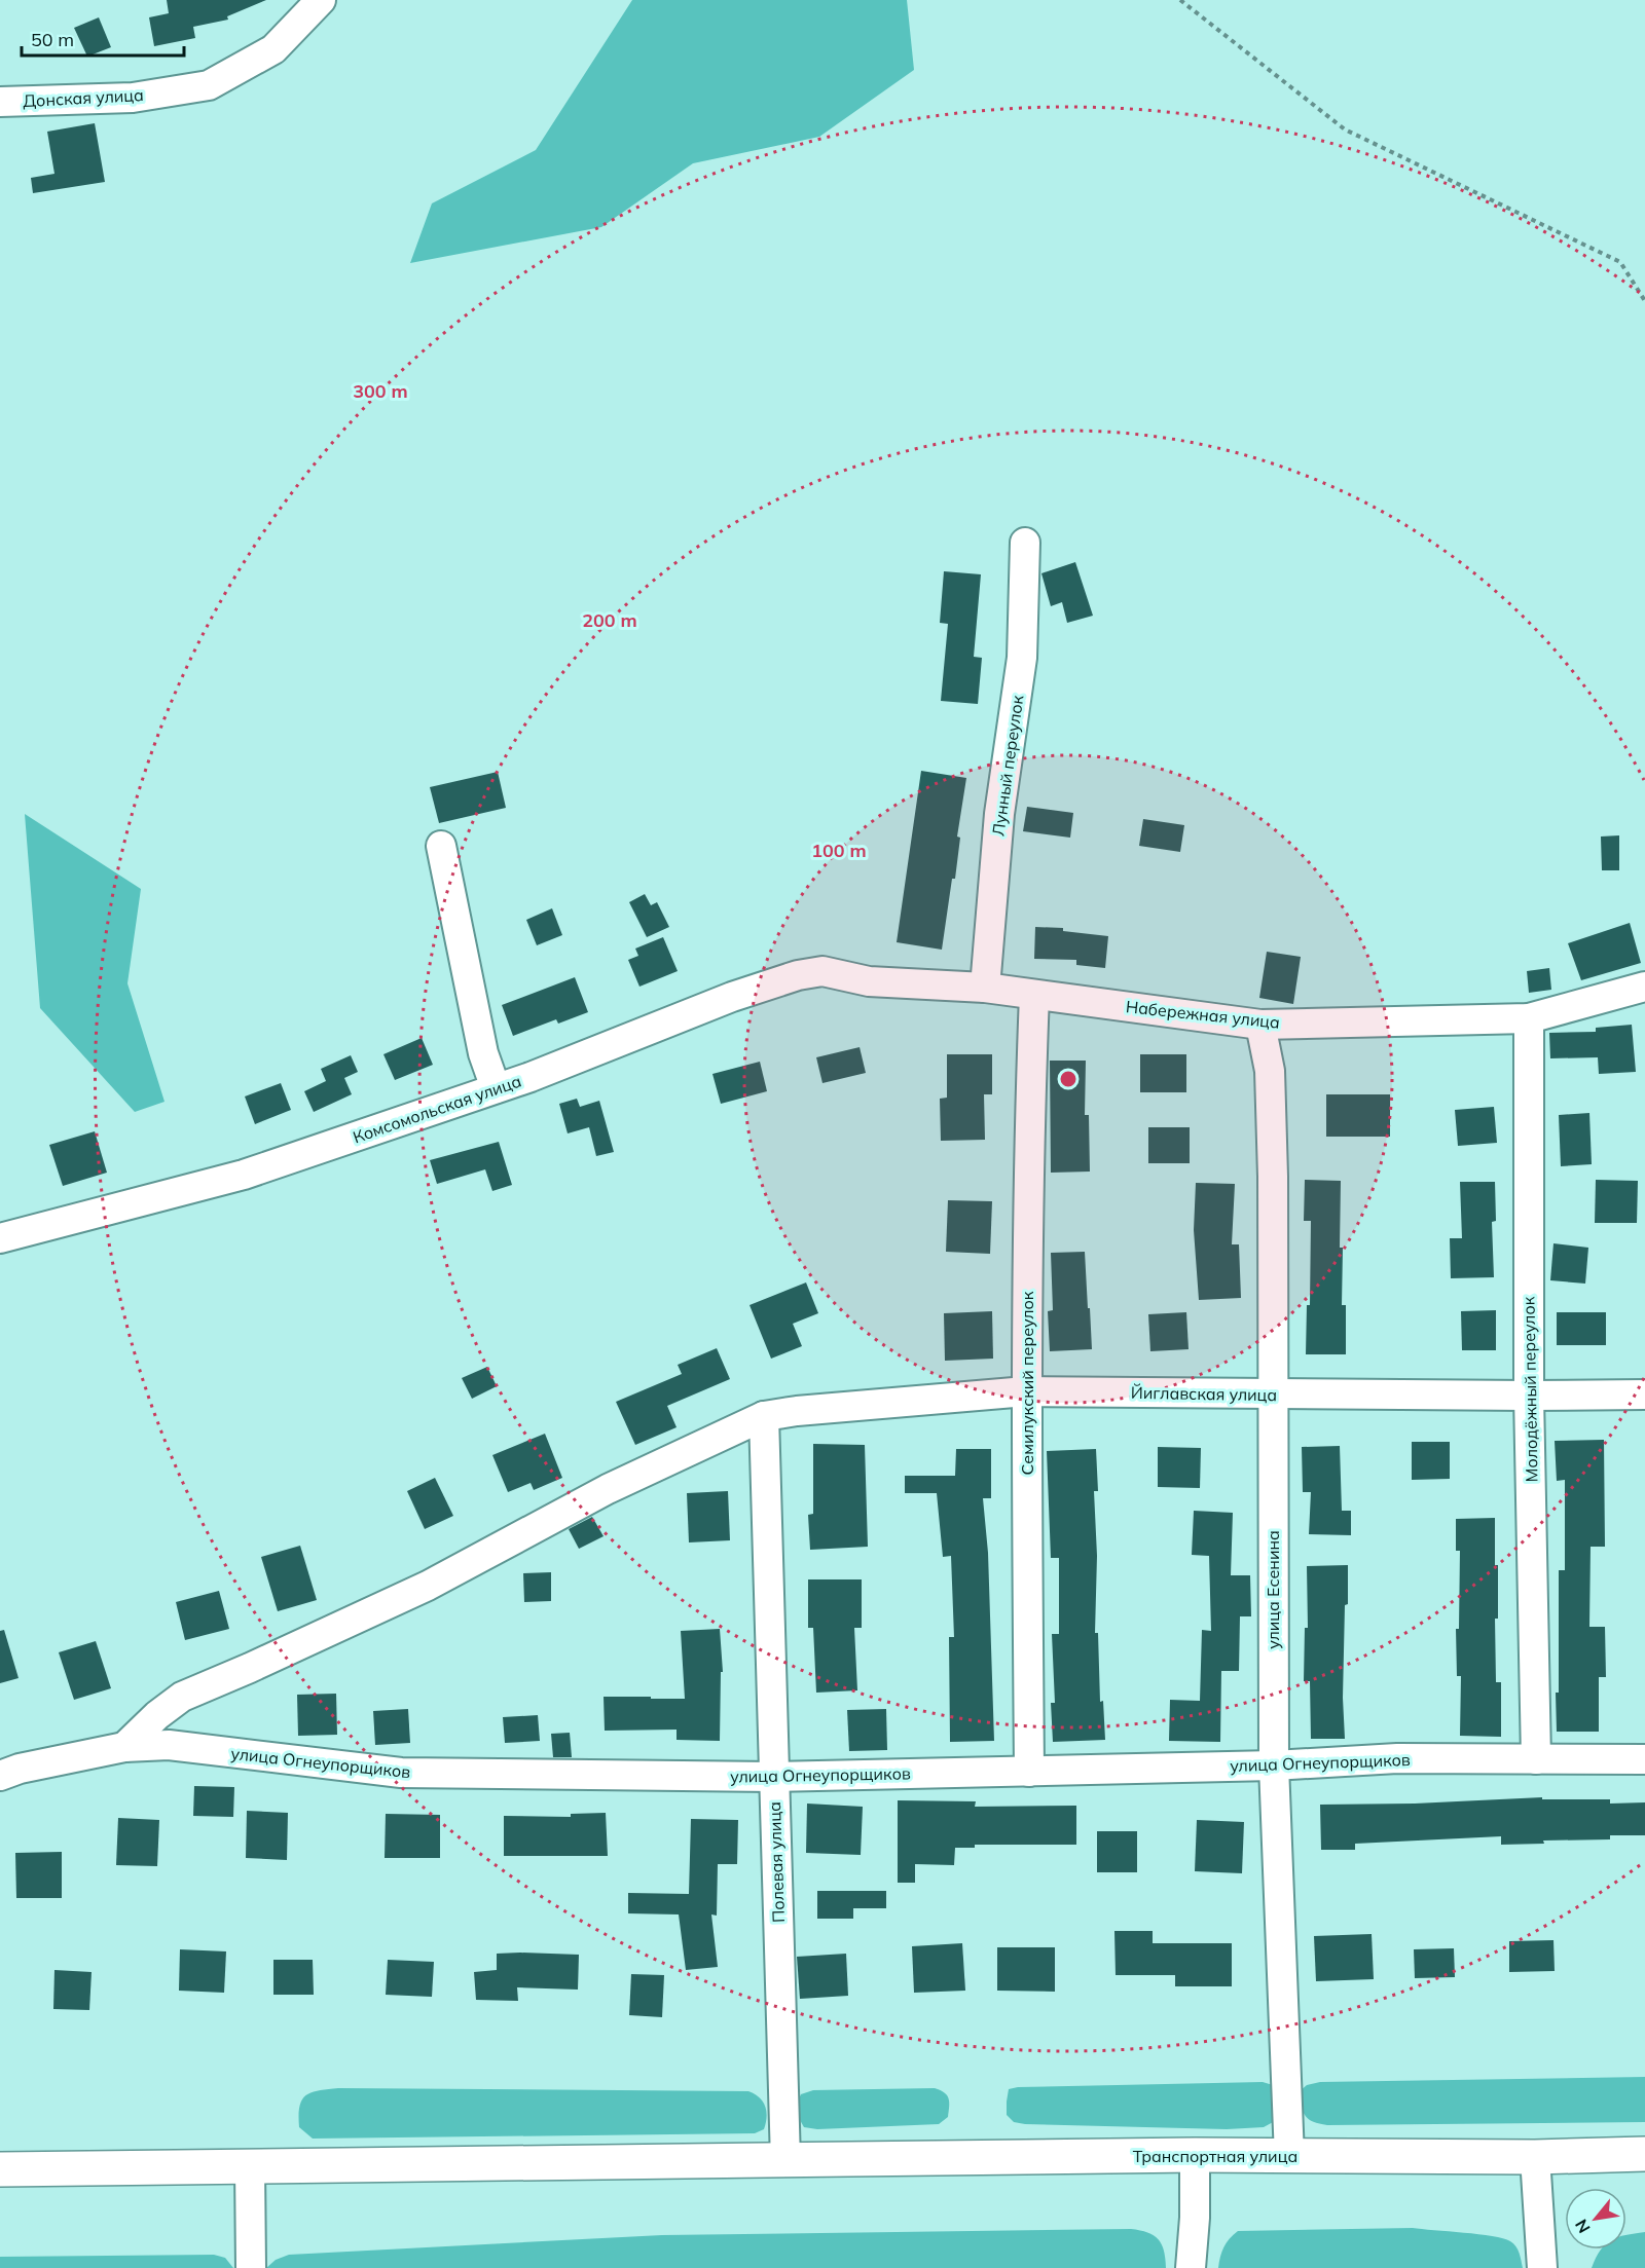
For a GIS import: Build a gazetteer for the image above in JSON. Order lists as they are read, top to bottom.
{
  "streets": {
    "main road": ["Транспортная улица"],
    "street": [
      "Донская улица",
      "Лунный переулок",
      "Набережная улица",
      "Комсомольская улица",
      "Семилукский переулок",
      "Молодёжный переулок",
      "Йиглавская улица",
      "улица Есенина",
      "улица Огнеупорщиков",
      "Полевая улица"
    ]
  },
  "crossings": [
    ["Лунный переулок", "Набережная улица"],
    ["Набережная улица", "Комсомольская улица"],
    ["Набережная улица", "Семилукский переулок"],
    ["Набережная улица", "Молодёжный переулок"],
    ["Набережная улица", "улица Есенина"],
    ["Семилукский переулок", "Йиглавская улица"],
    ["Семилукский переулок", "улица Огнеупорщиков"],
    ["Молодёжный переулок", "Йиглавская улица"],
    ["Молодёжный переулок", "улица Огнеупорщиков"],
    ["Йиглавская улица", "улица Есенина"],
    ["Йиглавская улица", "улица Огнеупорщиков"],
    ["Йиглавская улица", "Полевая улица"],
    ["улица Есенина", "улица Огнеупорщиков"],
    ["улица Есенина", "Транспортная улица"],
    ["улица Огнеупорщиков", "Полевая улица"],
    ["Полевая улица", "Транспортная улица"]
  ],
  "scale_bar": "50 m",
  "north": "bottom left",
  "rings": ["300 m", "200 m", "100 m"]
}
